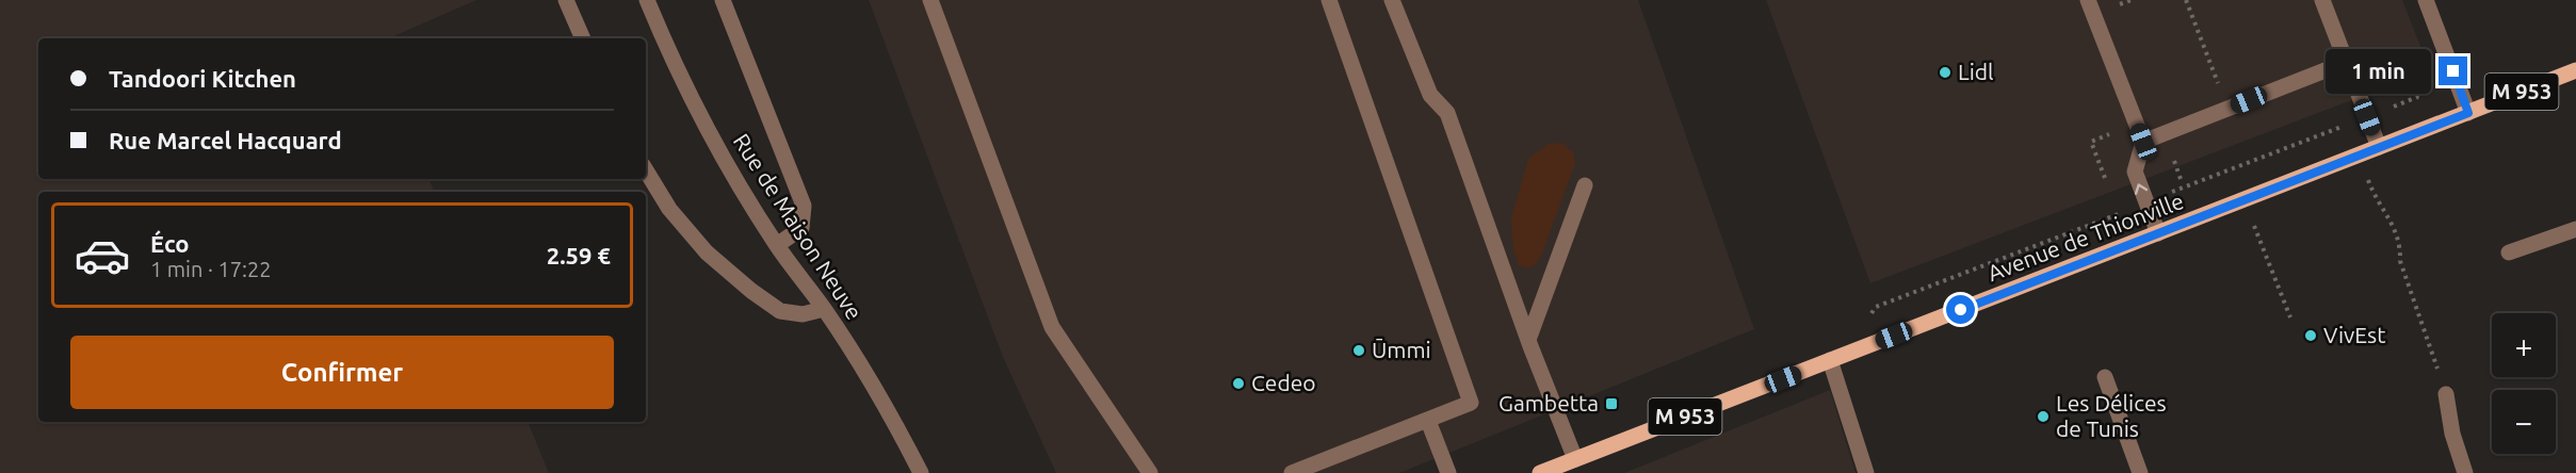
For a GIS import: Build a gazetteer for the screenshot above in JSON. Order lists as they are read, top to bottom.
{
  "streets": {
    "main road": ["M 953", "Avenue de Thionville"],
    "street": ["Rue de Maison Neuve"]
  },
  "places": {
    "other": [
      "Lidl",
      "VivEst",
      "Ūmmi",
      "Cedeo",
      "Les Délices de Tunis"
    ],
    "transit": ["Gambetta"]
  },
  "page": {
    "banner": ["Tandoori Kitchen", "Rue Marcel Hacquard"],
    "bubble": "1 min",
    "list": [
      {
        "name": "Éco",
        "note": "1 min · 17:22",
        "value": "2.59 €"
      }
    ],
    "map_buttons": ["+", "−"],
    "buttons": "Confirmer"
  }
}
